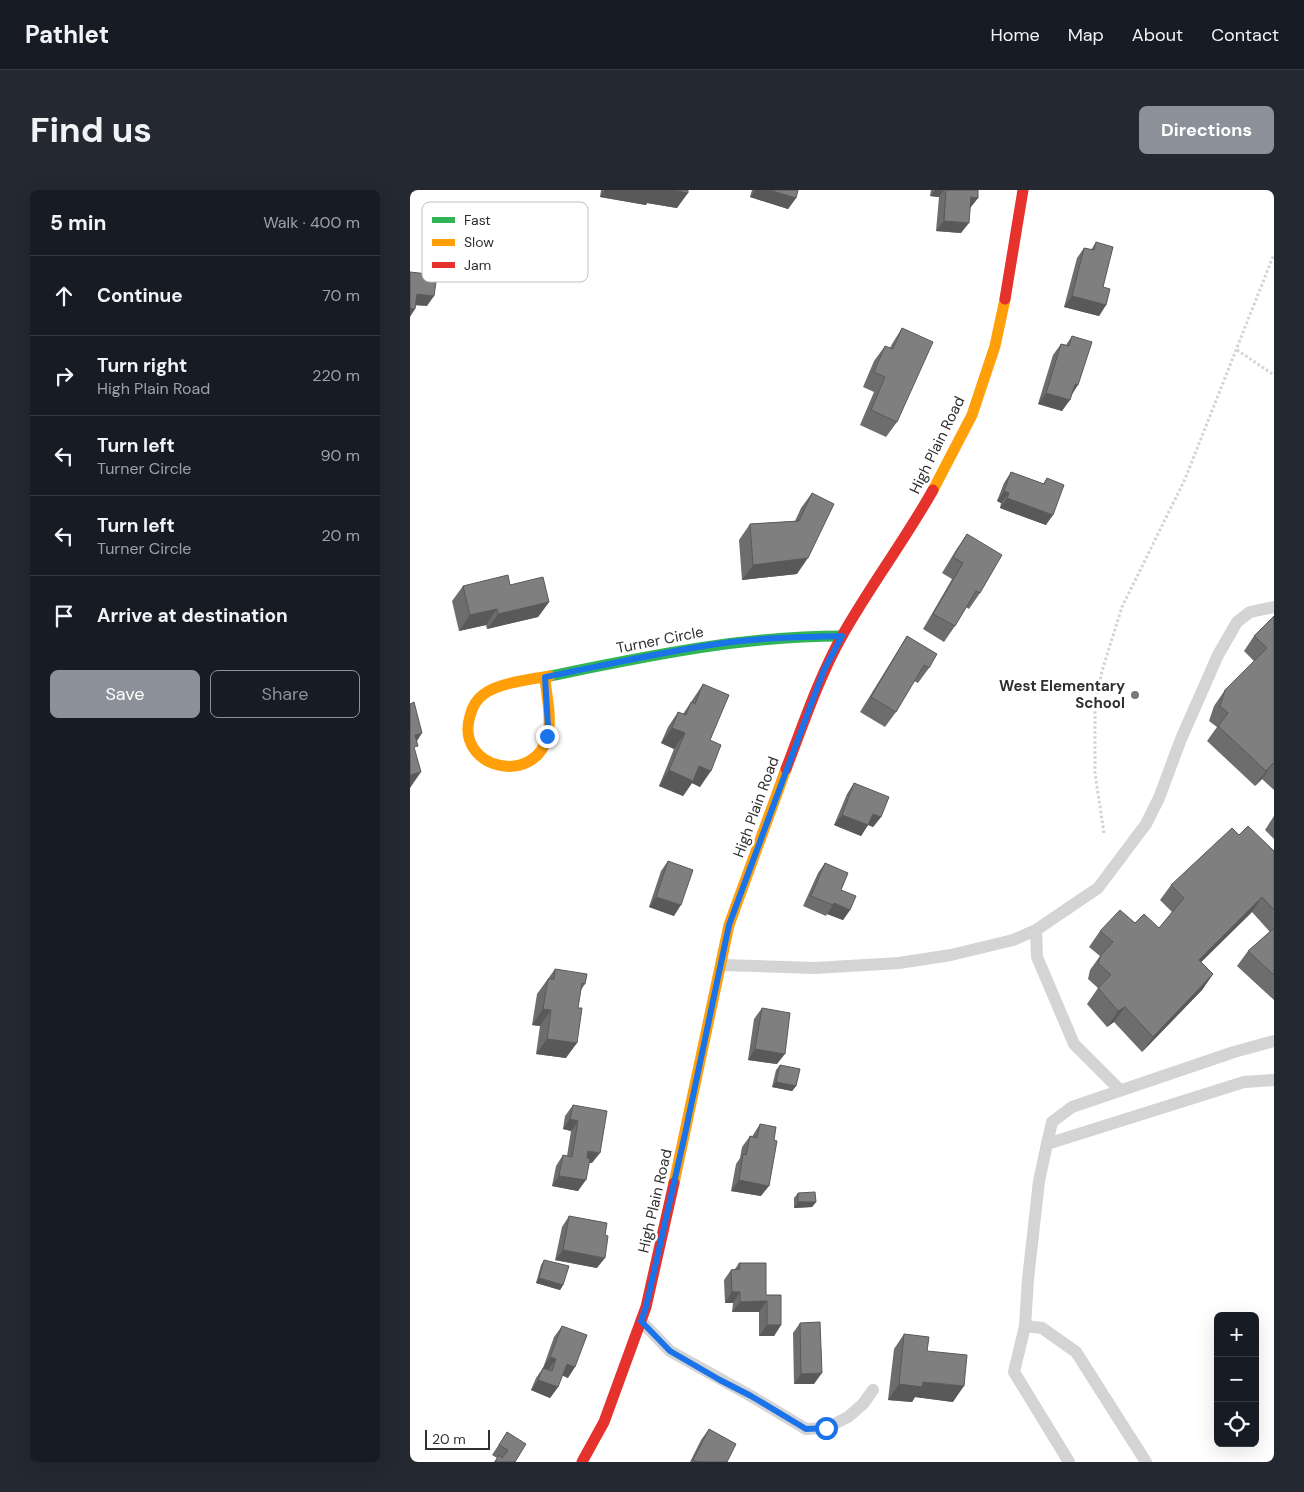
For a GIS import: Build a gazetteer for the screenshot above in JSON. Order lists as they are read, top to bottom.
{
  "streets": {
    "street": ["High Plain Road", "Turner Circle"]
  },
  "crossings": [
    ["High Plain Road", "Turner Circle"]
  ],
  "places": ["West Elementary School"],
  "legend": ["Fast", "Slow", "Jam"],
  "scale_bar": "20 m",
  "page": {
    "header": "Pathlet",
    "nav": [
      "Home",
      "Map",
      "About",
      "Contact"
    ],
    "buttons": [
      "Directions",
      ["Save", "Share"]
    ],
    "title": "Find us",
    "heading": ["5 min", "Walk · 400 m"],
    "list": [
      ["Continue", "70 m"],
      ["Turn right", "High Plain Road", "220 m"],
      ["Turn left", "Turner Circle", "90 m"],
      ["Turn left", "Turner Circle", "20 m"],
      "Arrive at destination"
    ],
    "map_buttons": ["+", "−"],
    "scale": "20 m"
  }
}
